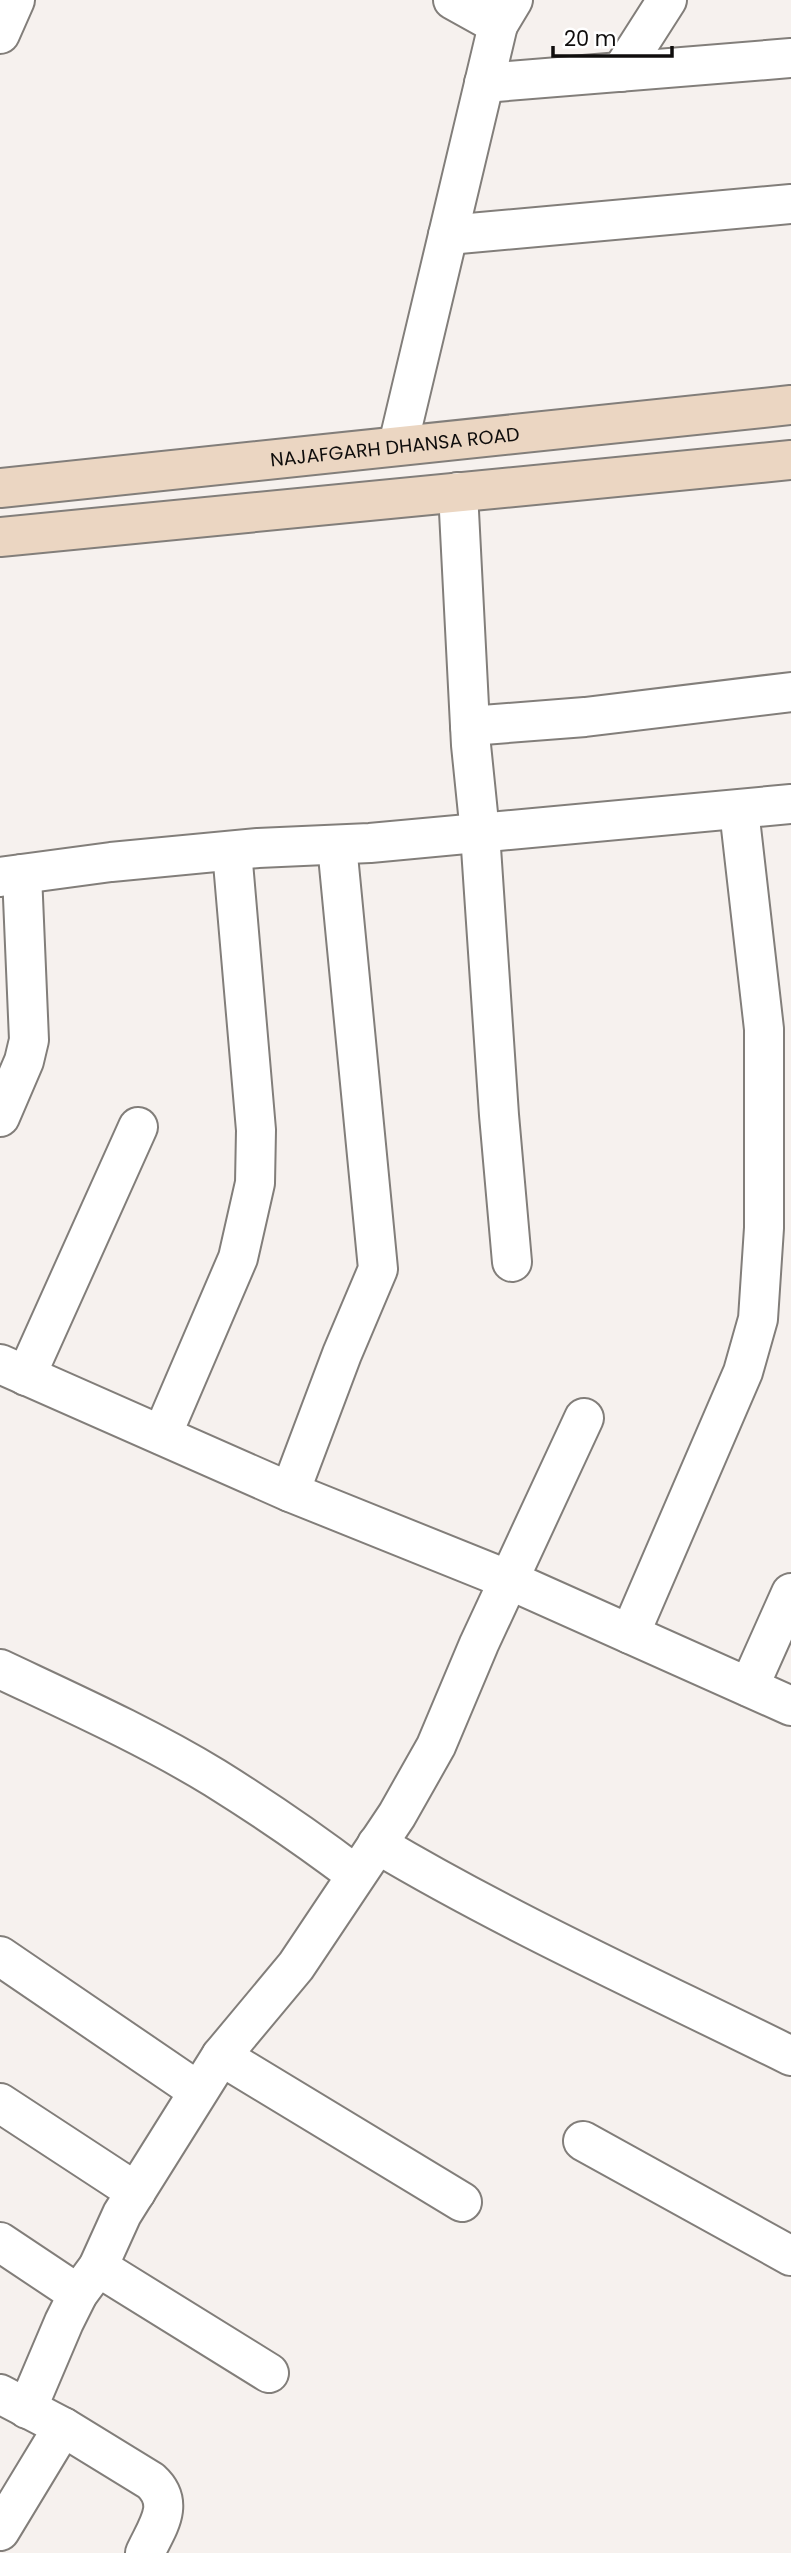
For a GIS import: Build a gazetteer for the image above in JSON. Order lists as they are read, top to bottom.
{
  "streets": {
    "main road": ["NAJAFGARH DHANSA ROAD"]
  },
  "scale_bar": "20 m"
}
